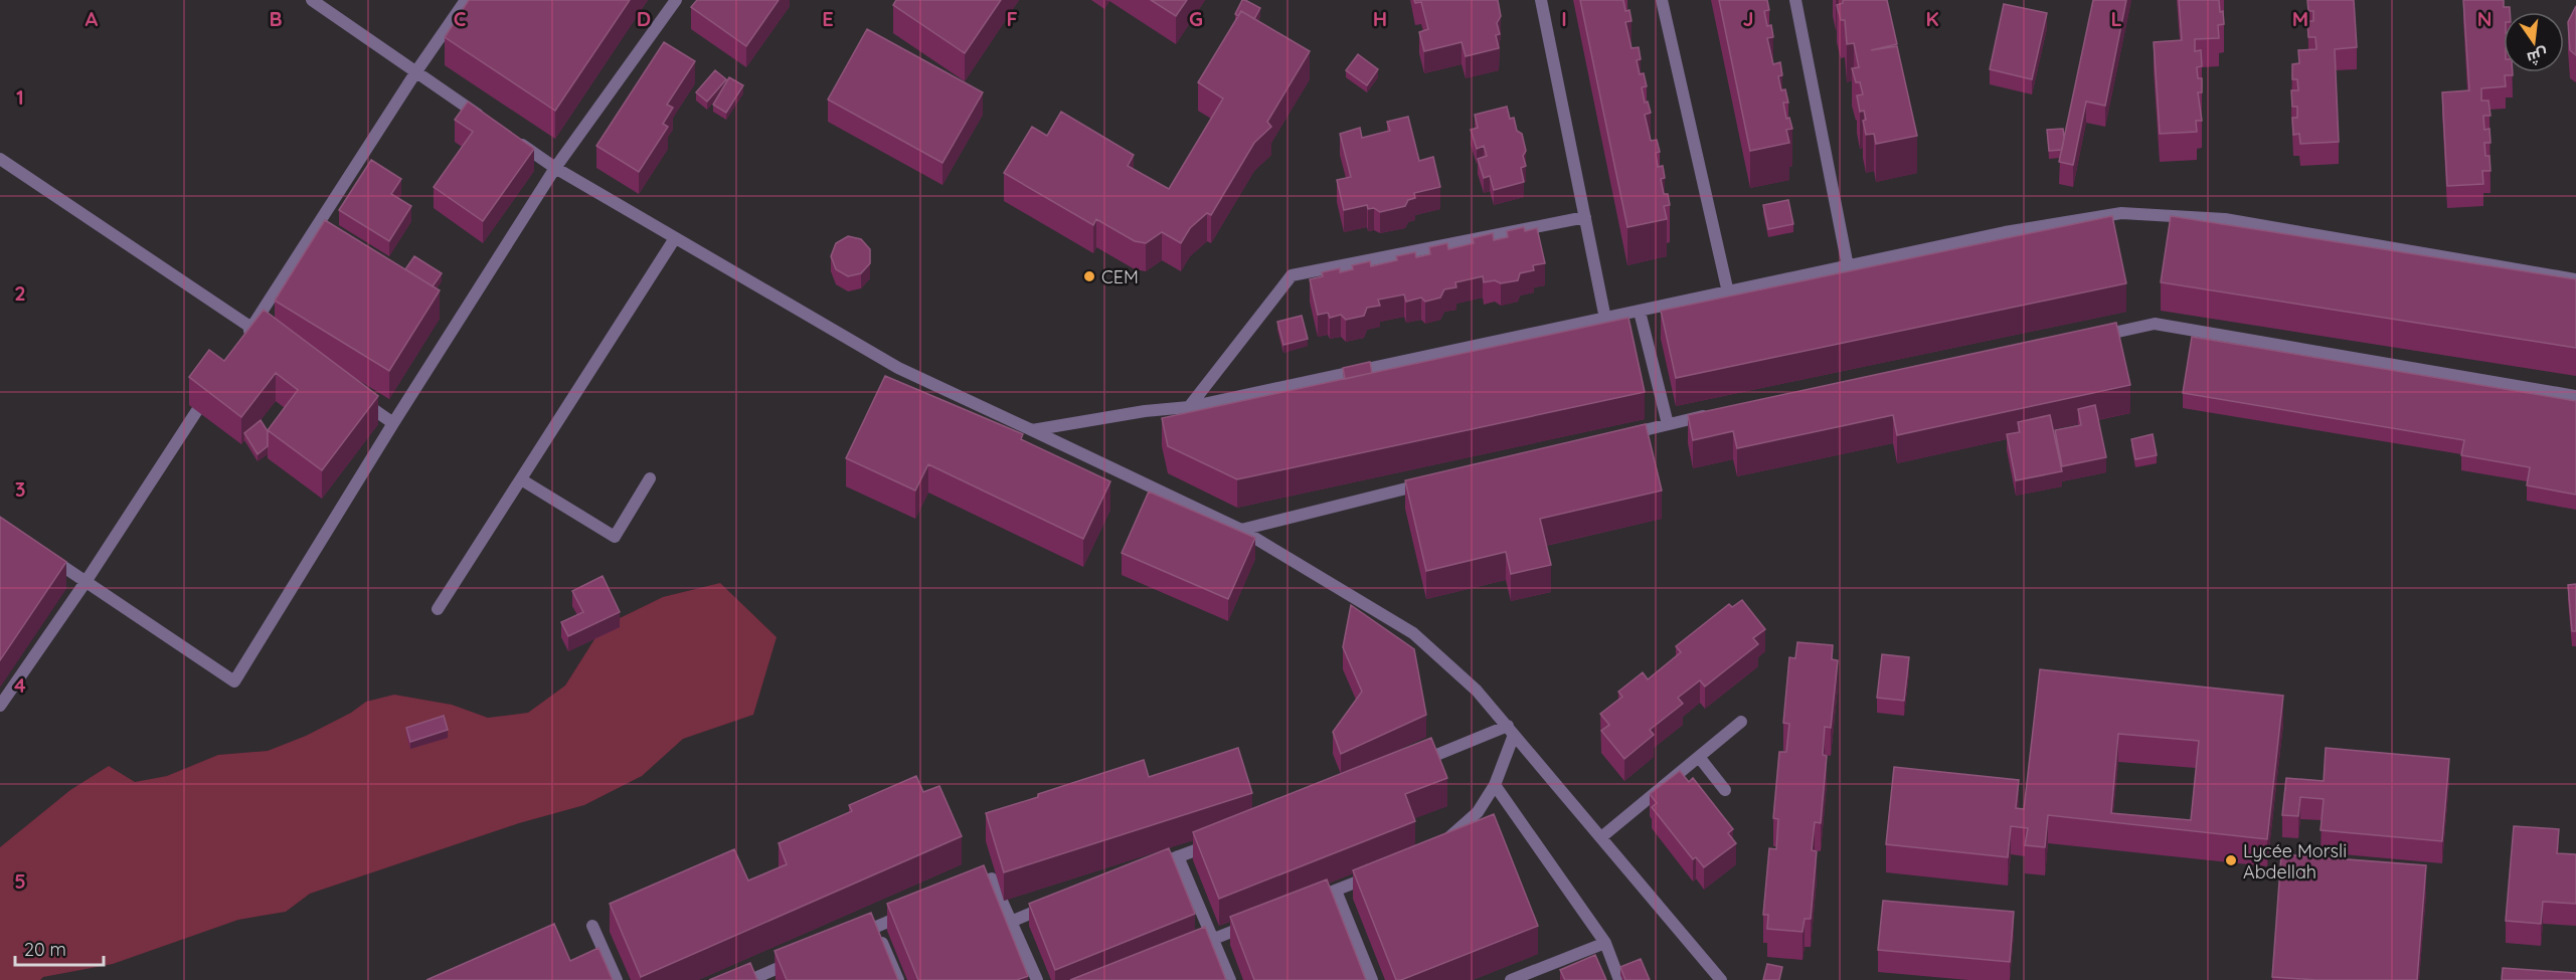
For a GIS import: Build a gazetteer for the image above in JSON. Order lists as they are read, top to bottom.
{
  "places": ["CEM", "Lycée Morsli Abdellah"],
  "scale_bar": "20 m",
  "north": "bottom",
  "grid": {
    "columns": [
      "A",
      "B",
      "C",
      "D",
      "E",
      "F",
      "G",
      "H",
      "I",
      "J",
      "K",
      "L",
      "M",
      "N"
    ],
    "rows": [
      "1",
      "2",
      "3",
      "4",
      "5"
    ]
  }
}
